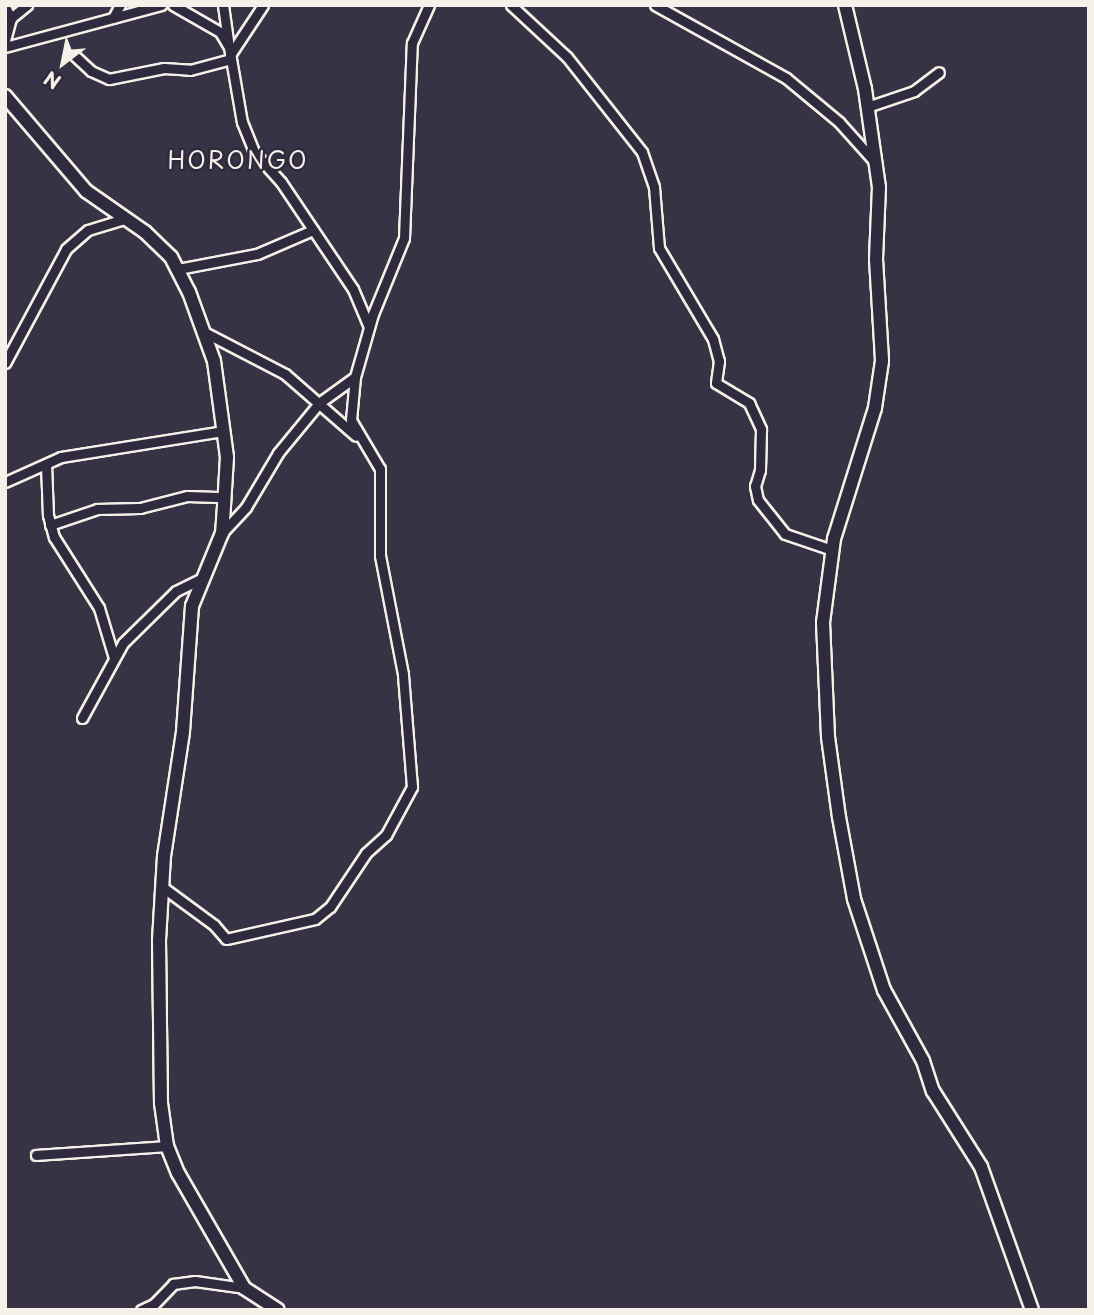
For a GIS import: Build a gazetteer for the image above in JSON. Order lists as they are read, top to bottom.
{
  "districts": ["HORONGO"],
  "north": "bottom left"
}
